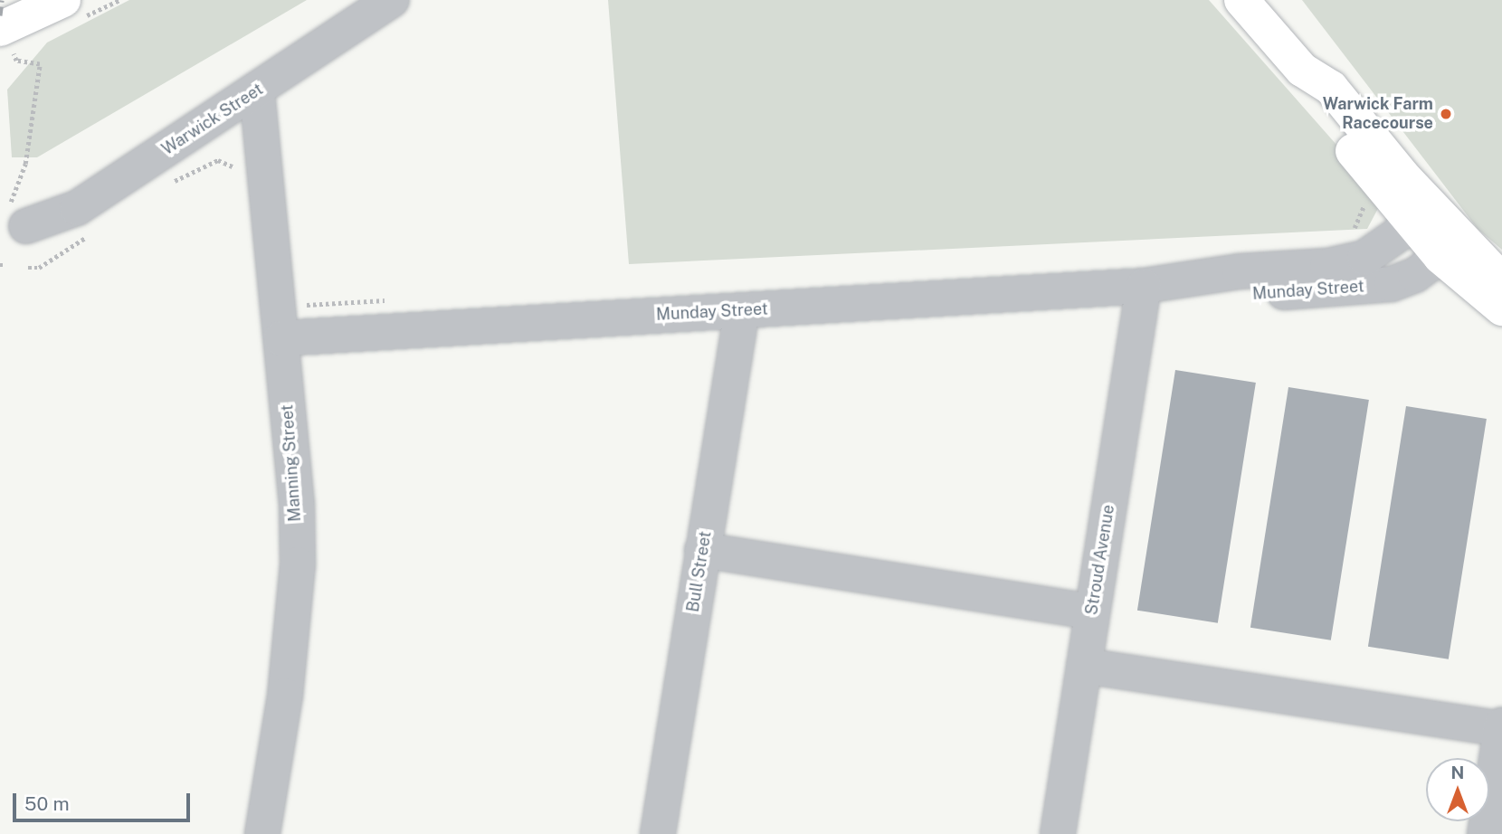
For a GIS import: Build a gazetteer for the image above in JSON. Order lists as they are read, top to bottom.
{
  "streets": {
    "street": [
      "Warwick Street",
      "Munday Street",
      "Manning Street",
      "Stroud Avenue",
      "Bull Street"
    ]
  },
  "crossings": [
    ["Warwick Street", "Manning Street"],
    ["Munday Street", "Manning Street"],
    ["Munday Street", "Stroud Avenue"],
    ["Munday Street", "Bull Street"]
  ],
  "places": ["Warwick Farm Racecourse"],
  "scale_bar": "50 m",
  "north": "top"
}
